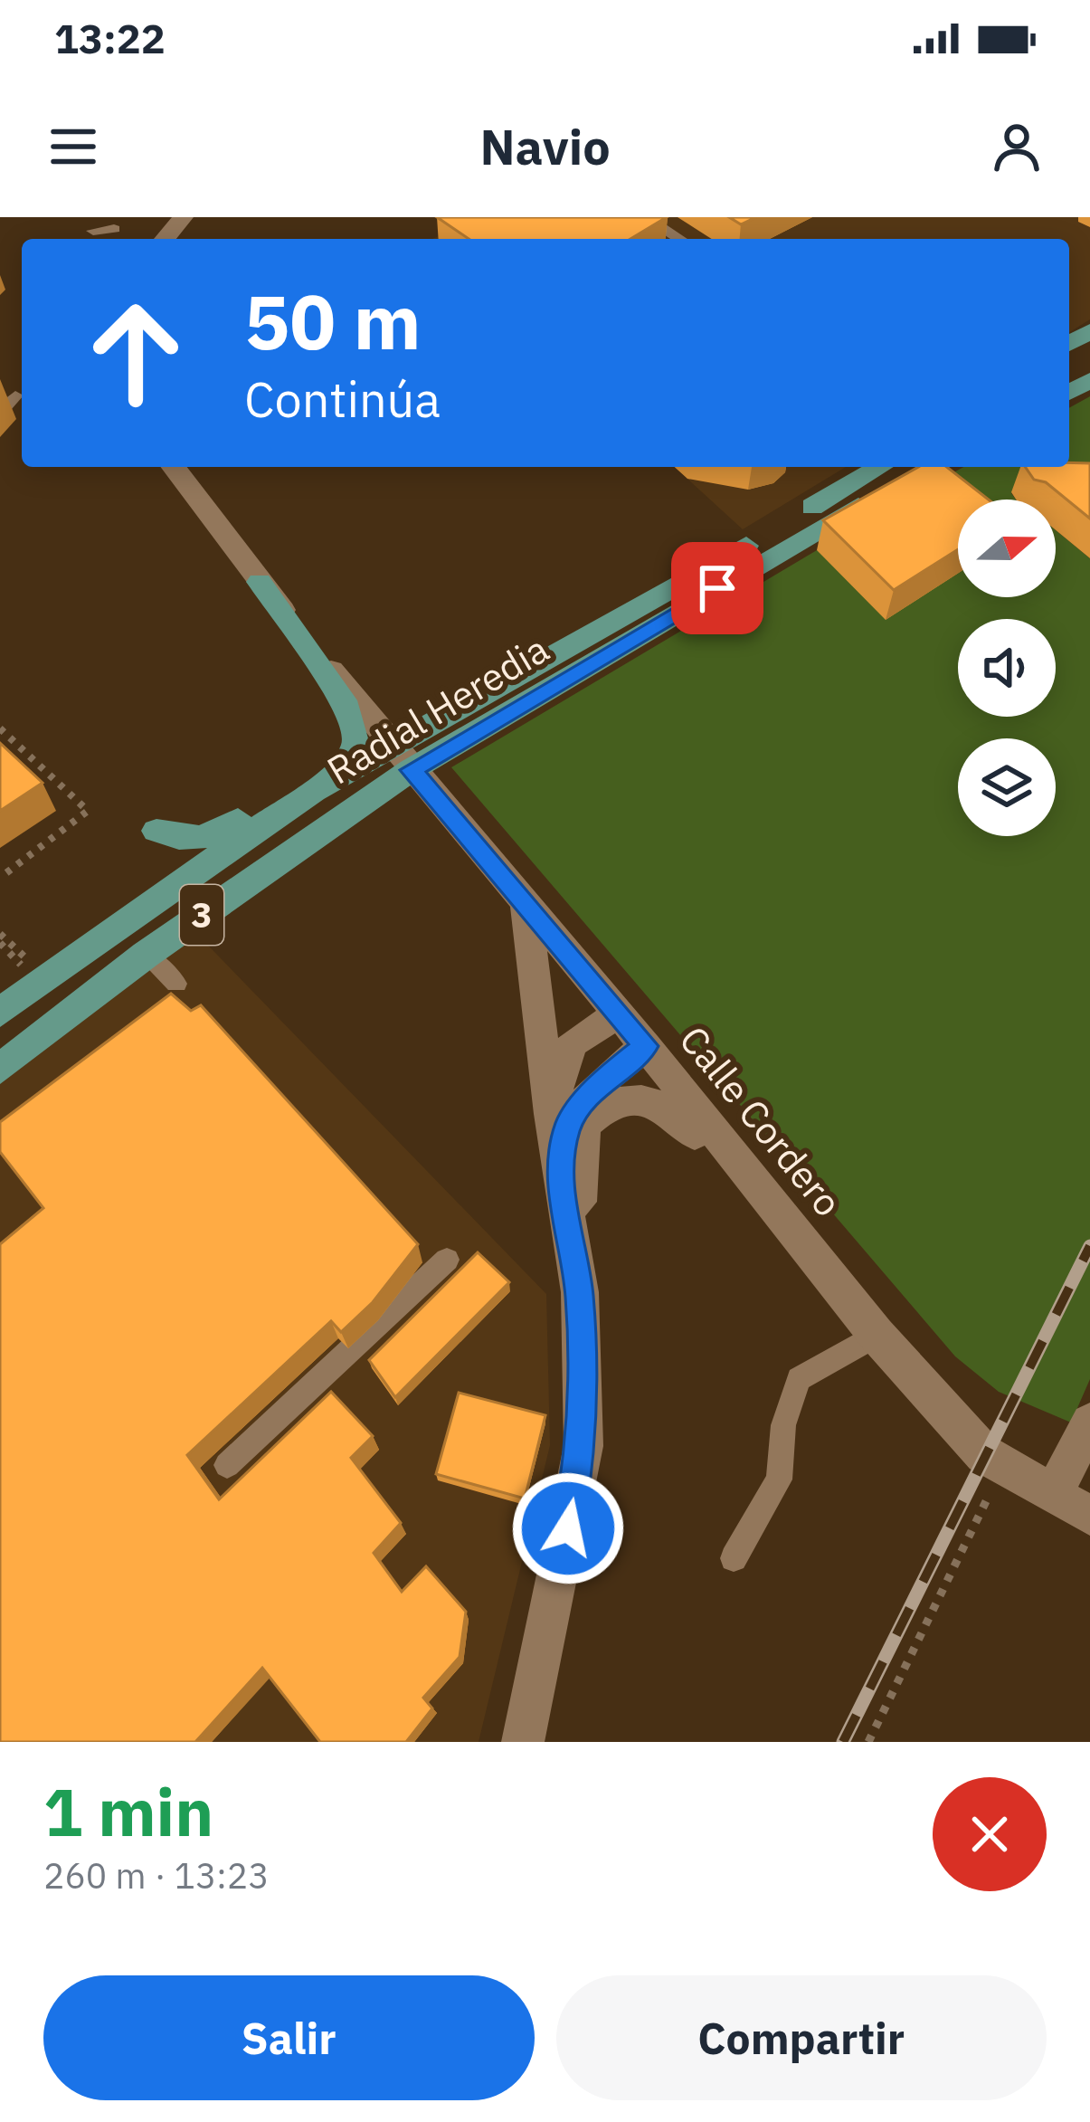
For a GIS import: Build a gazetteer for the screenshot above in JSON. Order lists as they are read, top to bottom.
{
  "streets": {
    "main road": ["Radial Heredia", "3"],
    "street": ["Calle Cordero"]
  },
  "crossings": [
    ["Radial Heredia", "Calle Cordero"]
  ],
  "north": "right",
  "page": {
    "status": "13:22",
    "header": "Navio",
    "turn": ["50 m", "Continúa"],
    "heading": ["1 min", "260 m · 13:23"],
    "buttons": ["Salir", "Compartir"]
  }
}
